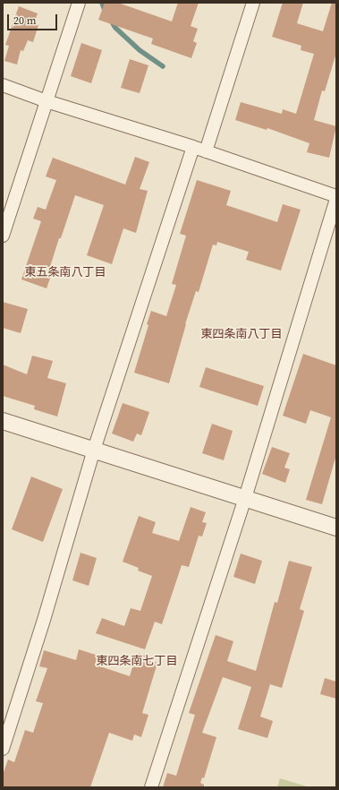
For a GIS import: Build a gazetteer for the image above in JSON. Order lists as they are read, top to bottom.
{
  "districts": ["東五条南八丁目", "東四条南八丁目", "東四条南七丁目"],
  "scale_bar": "20 m"
}
